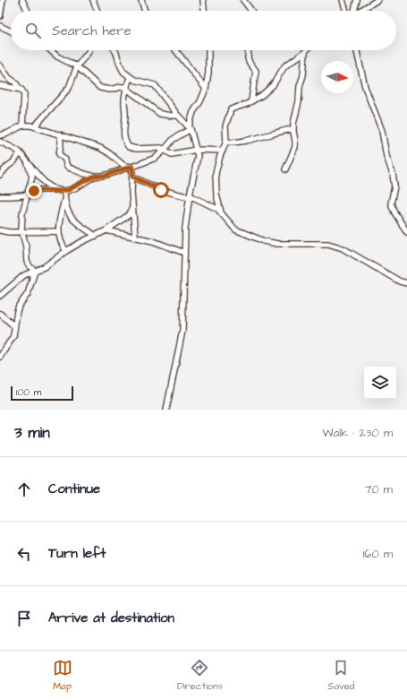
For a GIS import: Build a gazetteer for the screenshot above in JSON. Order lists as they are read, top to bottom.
{
  "scale_bar": "100 m",
  "north": "right",
  "page": {
    "search": "Search here",
    "scale": "100 m",
    "heading": ["3 min", "Walk · 230 m"],
    "list": [
      ["Continue", "70 m"],
      ["Turn left", "160 m"],
      "Arrive at destination"
    ],
    "nav": ["Map", "Directions", "Saved"]
  }
}
